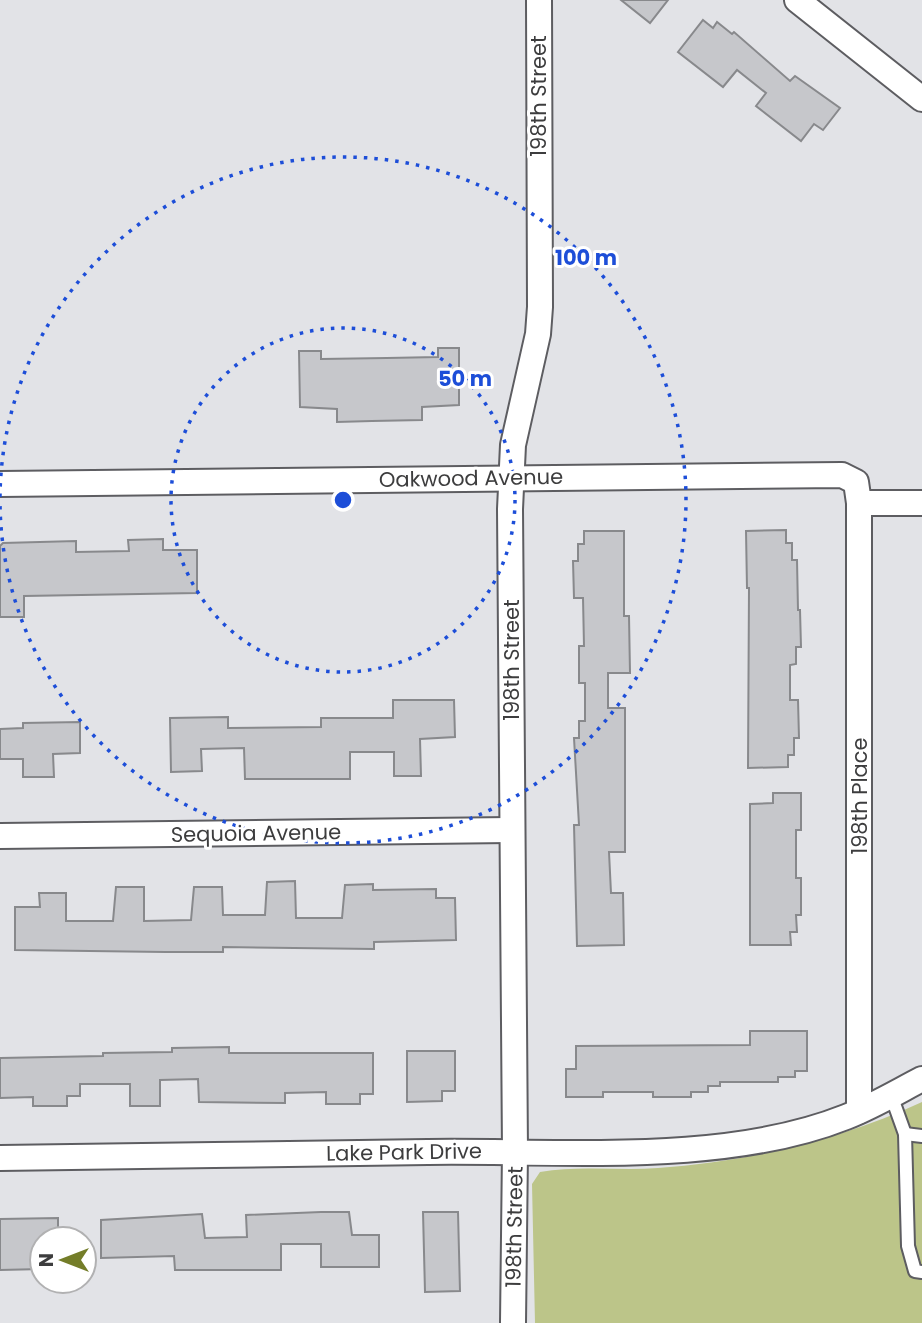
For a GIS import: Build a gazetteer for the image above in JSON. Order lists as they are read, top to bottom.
{
  "streets": {
    "street": [
      "198th Street",
      "Oakwood Avenue",
      "198th Place",
      "Sequoia Avenue",
      "Lake Park Drive"
    ]
  },
  "crossings": [
    ["198th Street", "Oakwood Avenue"],
    ["198th Street", "Sequoia Avenue"],
    ["198th Street", "Lake Park Drive"],
    ["Oakwood Avenue", "198th Place"],
    ["198th Place", "Lake Park Drive"]
  ],
  "north": "left",
  "rings": ["100 m", "50 m"]
}
